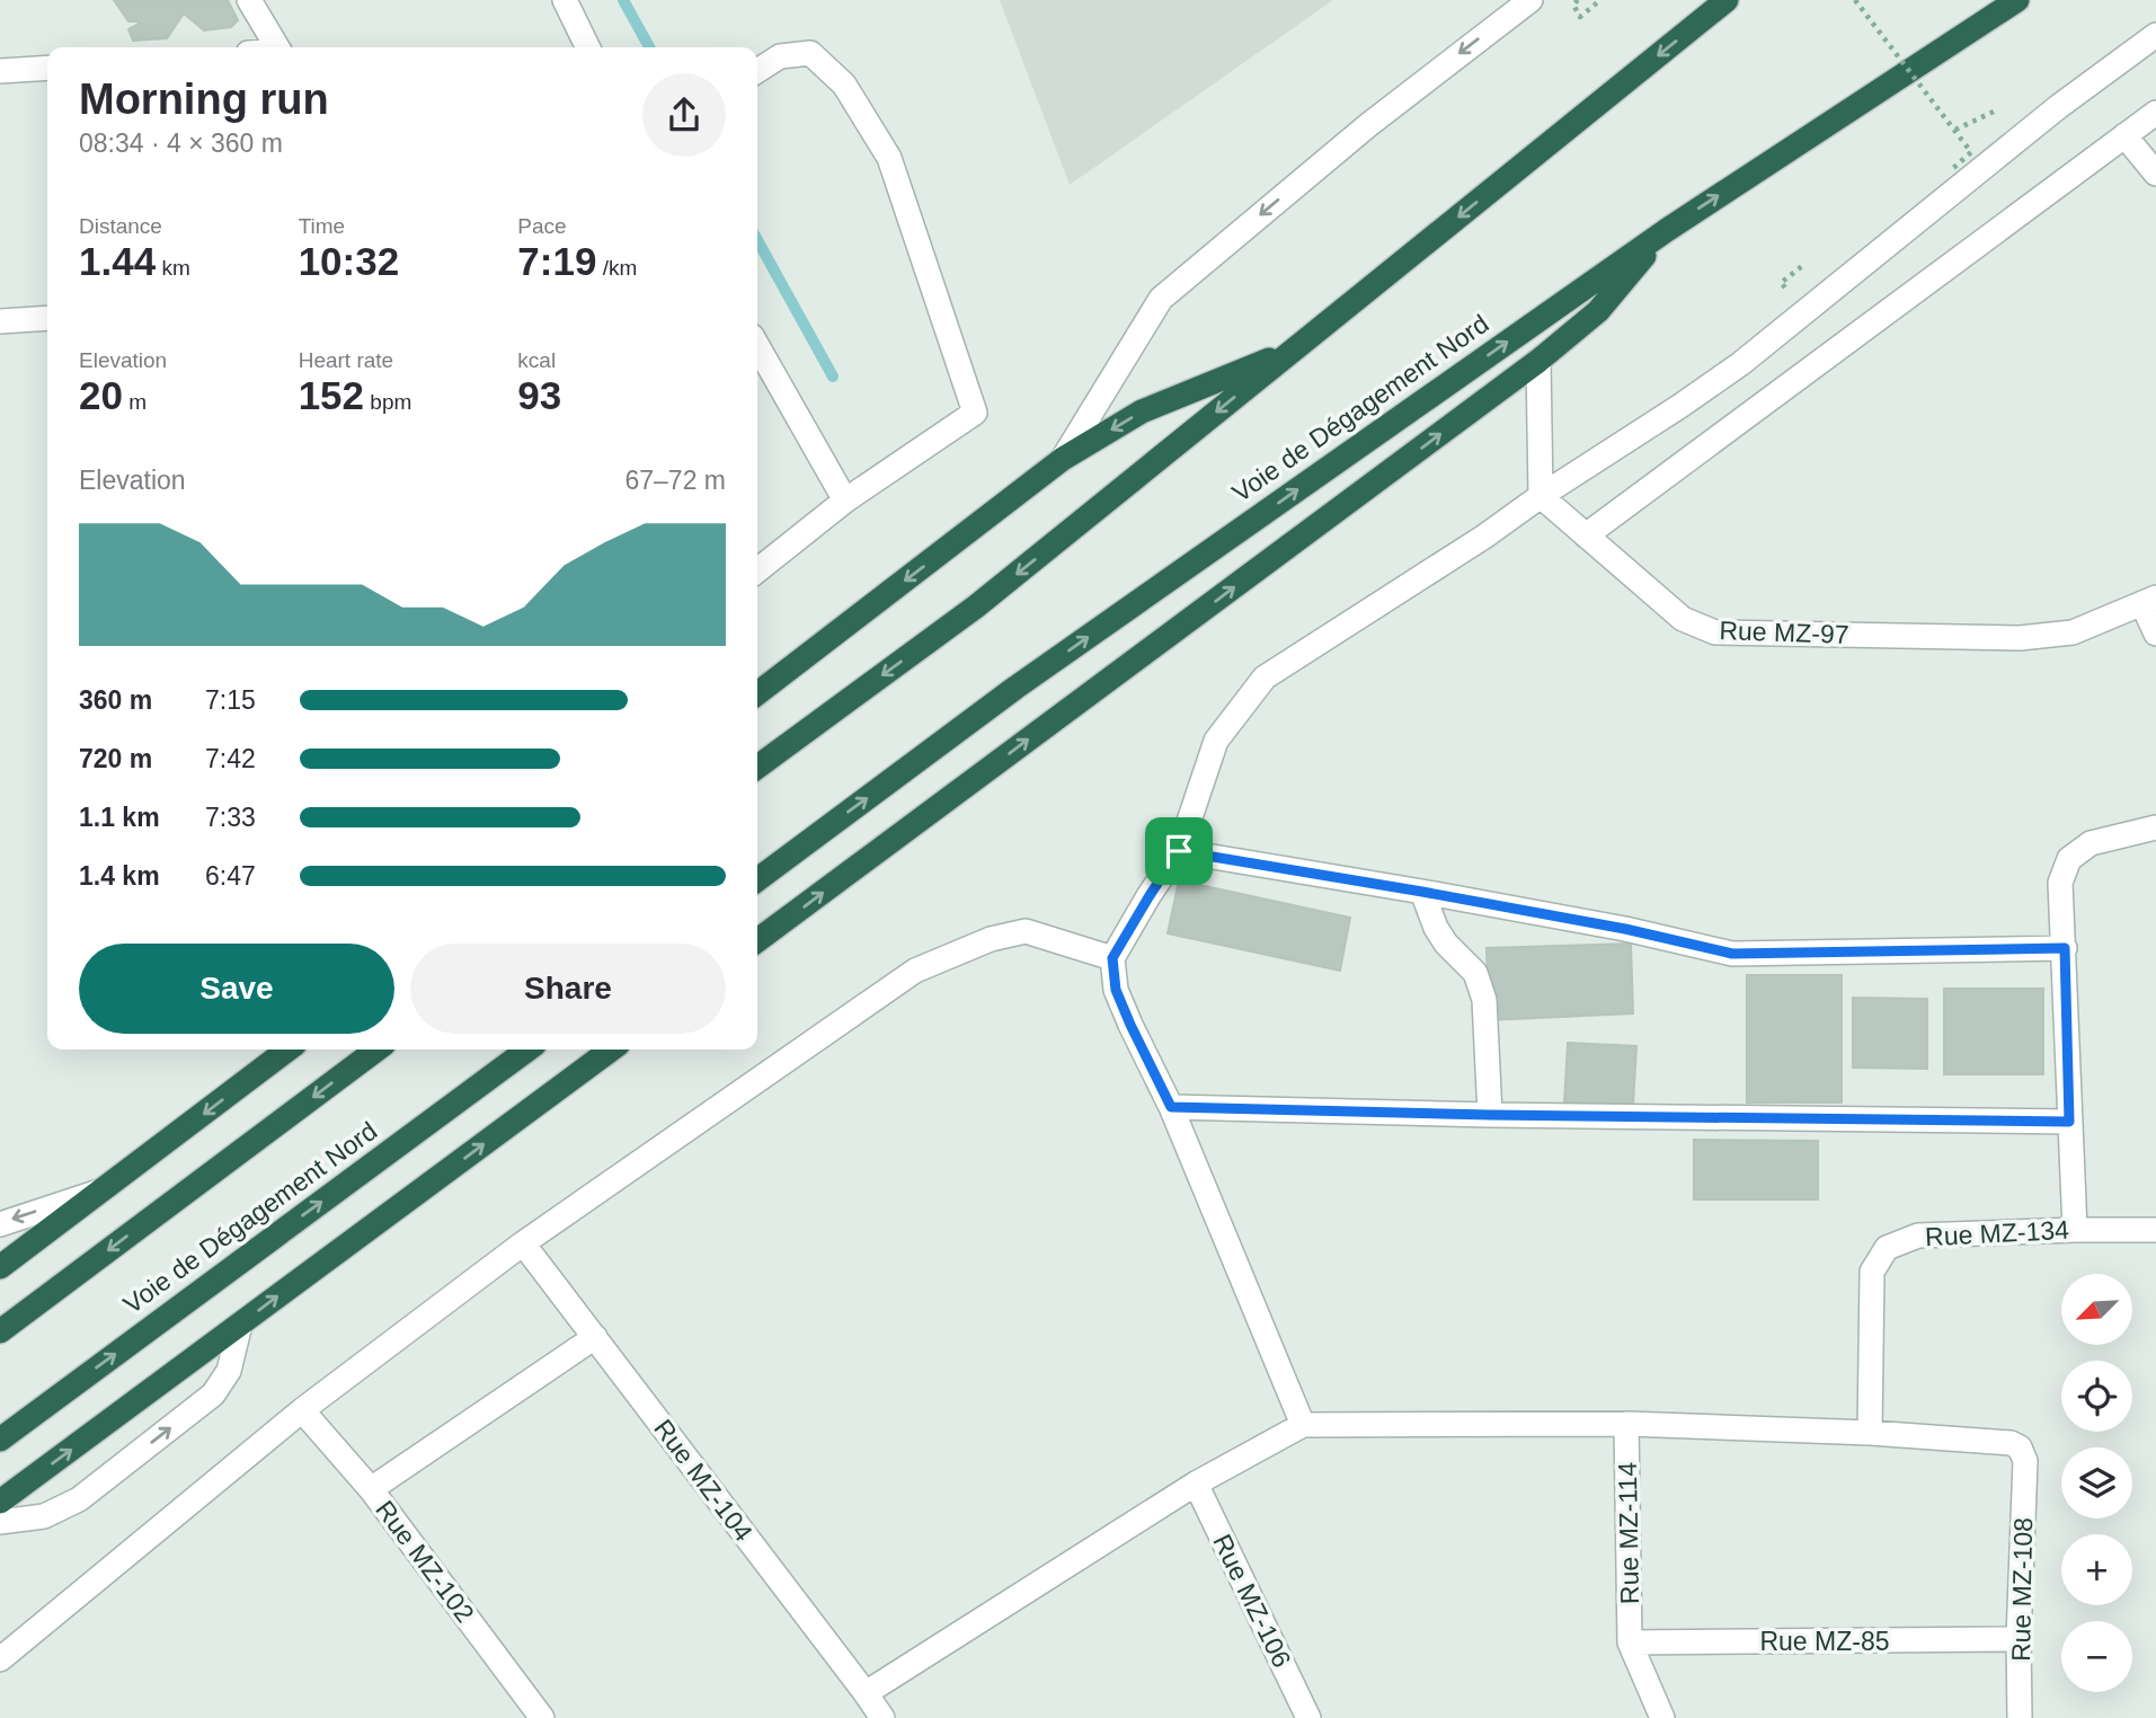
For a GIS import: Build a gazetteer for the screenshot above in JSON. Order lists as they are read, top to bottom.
{
  "streets": {
    "highway": ["Voie de Dégagement Nord"],
    "street": [
      "Rue MZ-97",
      "Rue MZ-134",
      "Rue MZ-104",
      "Rue MZ-114",
      "Rue MZ-102",
      "Rue MZ-108",
      "Rue MZ-106",
      "Rue MZ-85"
    ]
  },
  "crossings": [
    ["Rue MZ-134", "Rue MZ-108"],
    ["Rue MZ-114", "Rue MZ-85"],
    ["Rue MZ-108", "Rue MZ-85"]
  ],
  "north": "bottom left",
  "page": {
    "heading": ["Morning run", "08:34 · 4 × 360 m"],
    "stats": [
      ["Distance", "1.44 km"],
      ["Time", "10:32"],
      ["Pace", "7:19 /km"],
      ["Elevation", "20 m"],
      ["Heart rate", "152 bpm"],
      ["kcal", "93"]
    ],
    "chart": ["Elevation", "67–72 m"],
    "list": [
      {
        "name": "360 m",
        "note": "7:15"
      },
      {
        "name": "720 m",
        "note": "7:42"
      },
      {
        "name": "1.1 km",
        "note": "7:33"
      },
      {
        "name": "1.4 km",
        "note": "6:47"
      }
    ],
    "buttons": ["Save", "Share"],
    "map_buttons": ["+", "−"]
  }
}
